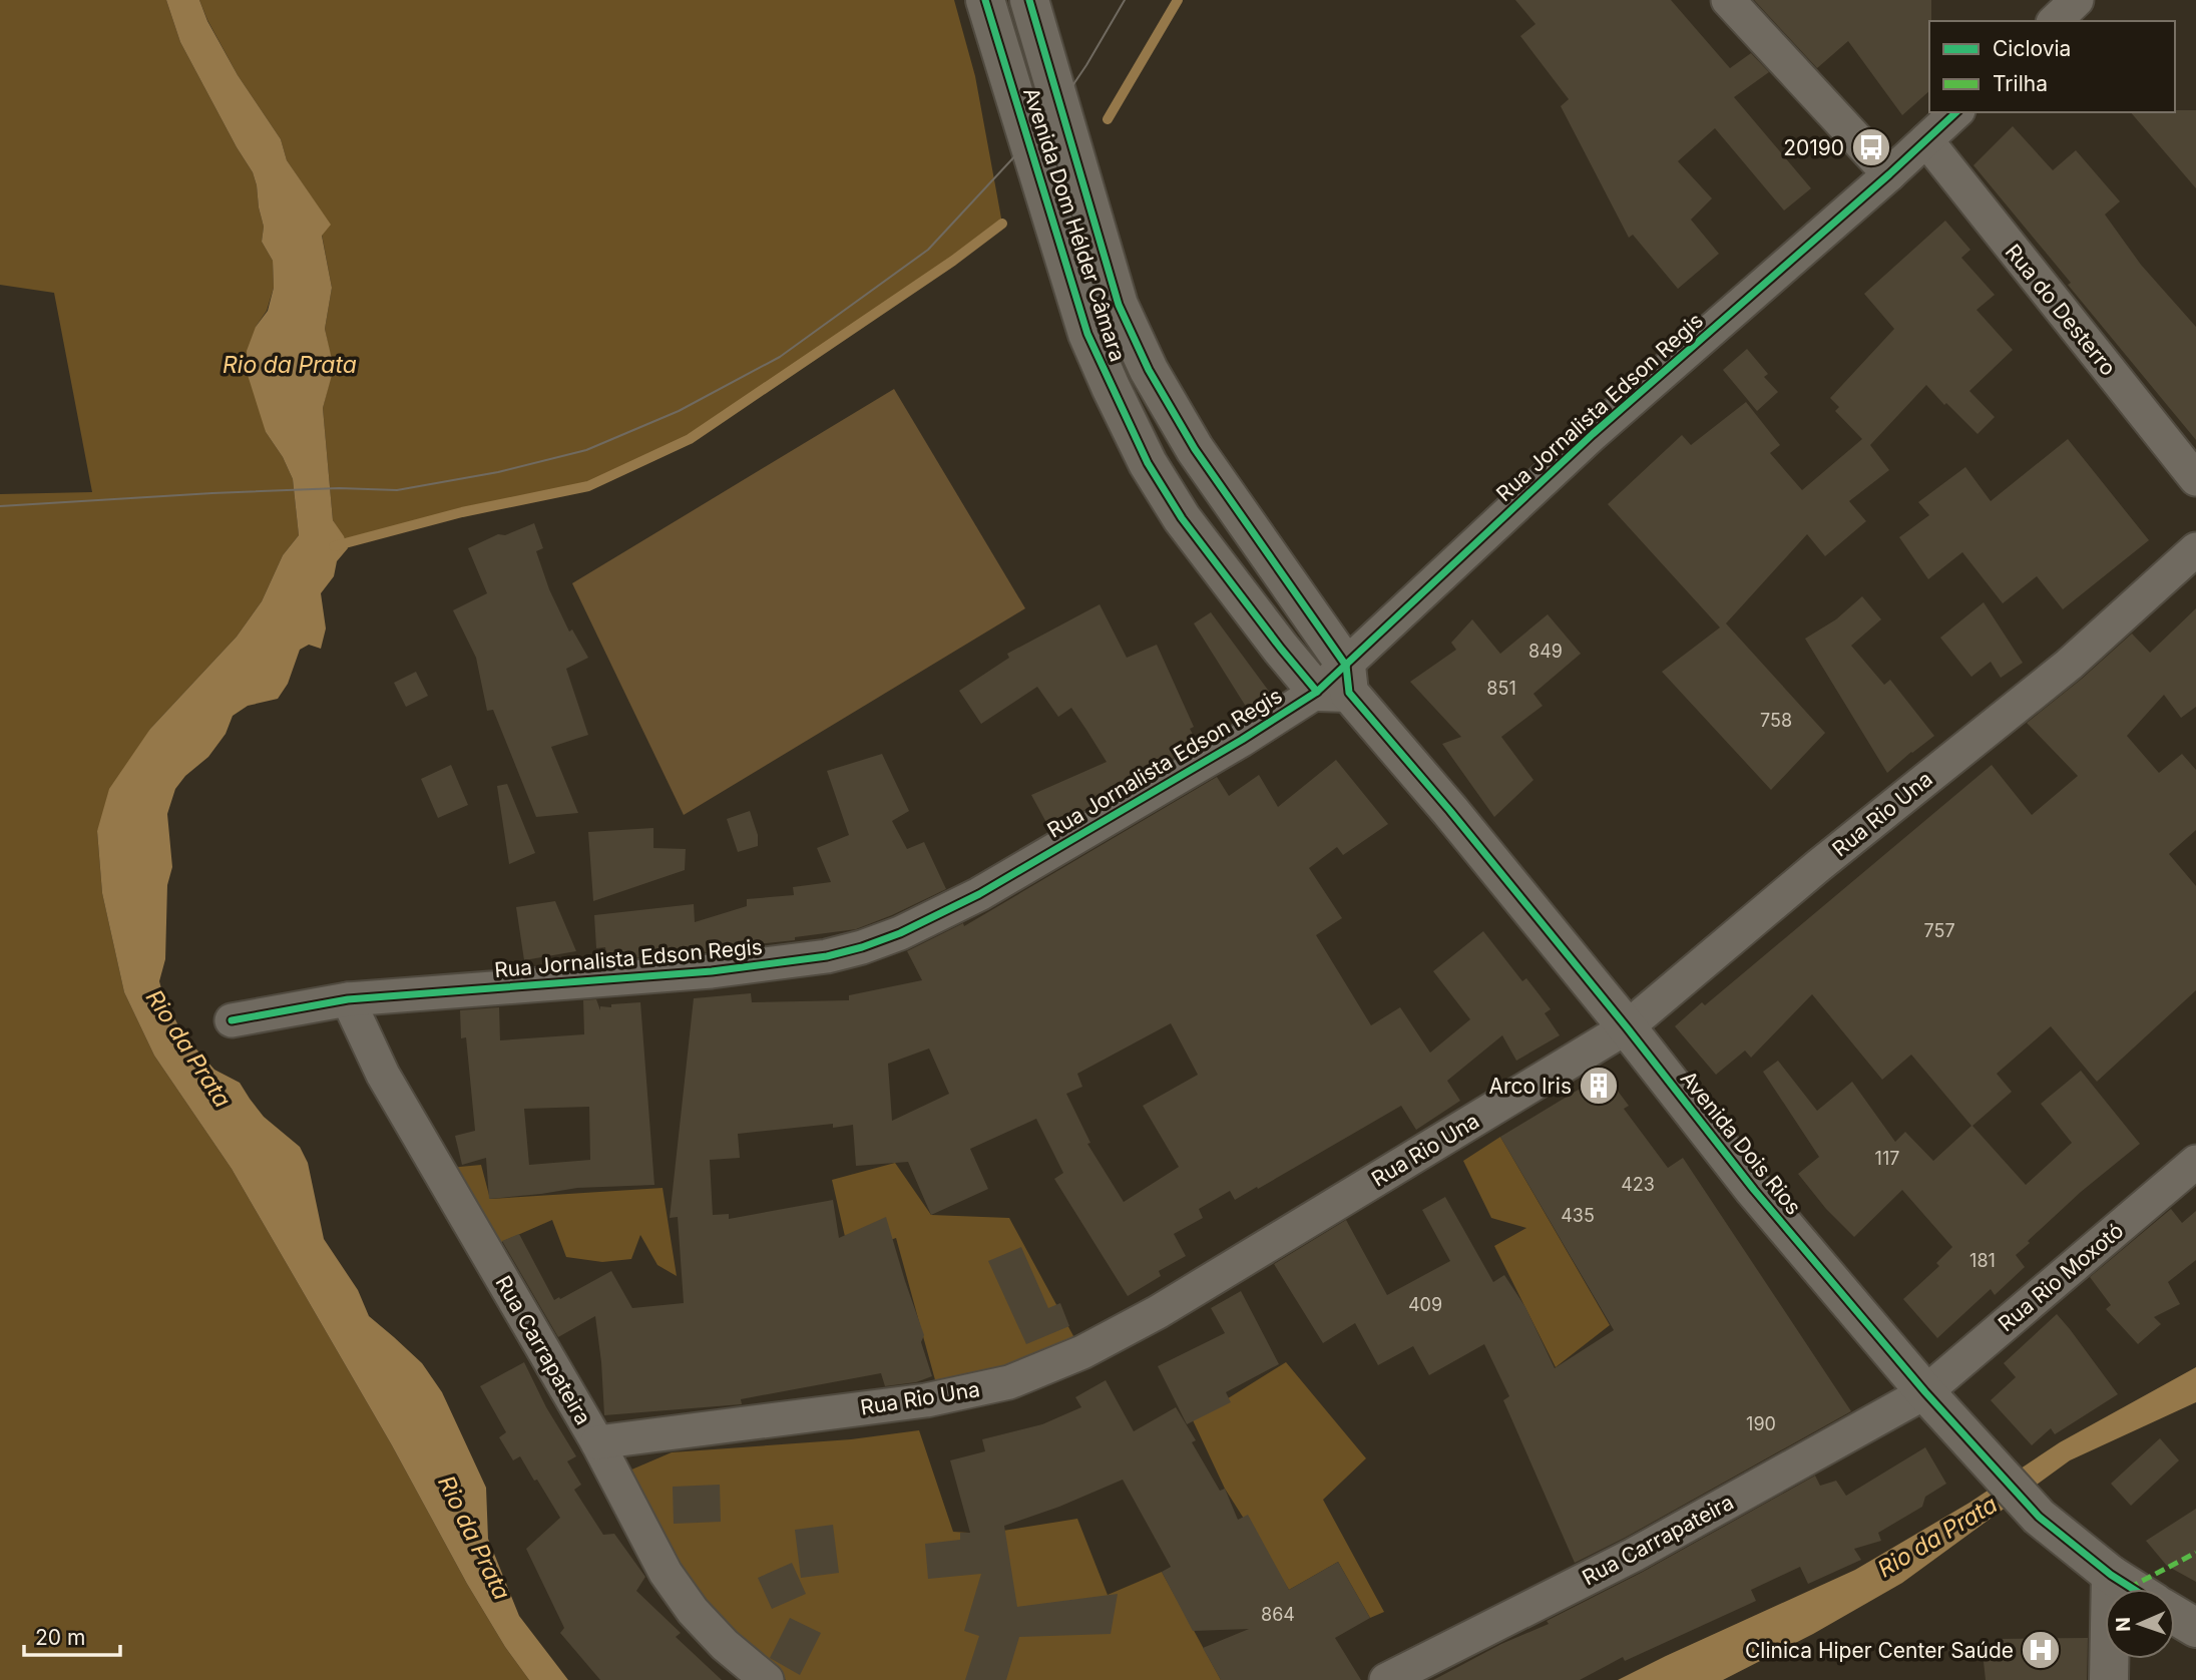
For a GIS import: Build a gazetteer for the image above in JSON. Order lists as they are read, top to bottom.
{
  "streets": {
    "main road": ["Avenida Dom Hélder Câmara", "Avenida Dois Rios"],
    "street": [
      "Rua do Desterro",
      "Rua Jornalista Edson Regis",
      "Rua Rio Una",
      "Rua Rio Moxotó",
      "Rua Carrapateira"
    ]
  },
  "crossings": [
    ["Avenida Dom Hélder Câmara", "Rua Jornalista Edson Regis"],
    ["Avenida Dom Hélder Câmara", "Avenida Dois Rios"],
    ["Rua do Desterro", "Rua Jornalista Edson Regis"],
    ["Rua Jornalista Edson Regis", "Avenida Dois Rios"],
    ["Rua Jornalista Edson Regis", "Rua Carrapateira"],
    ["Rua Rio Una", "Avenida Dois Rios"],
    ["Rua Rio Una", "Rua Carrapateira"],
    ["Avenida Dois Rios", "Rua Rio Moxotó"],
    ["Avenida Dois Rios", "Rua Carrapateira"],
    ["Rua Rio Moxotó", "Rua Carrapateira"]
  ],
  "water": ["Rio da Prata"],
  "places": {
    "bus stop": ["20190"],
    "building": ["Arco Iris"],
    "hospital": ["Clinica Hiper Center Saúde"]
  },
  "house_numbers": [
    "849",
    "851",
    "758",
    "757",
    "117",
    "423",
    "435",
    "181",
    "409",
    "190",
    "864"
  ],
  "legend": ["Ciclovia", "Trilha"],
  "scale_bar": "20 m",
  "north": "left"
}
